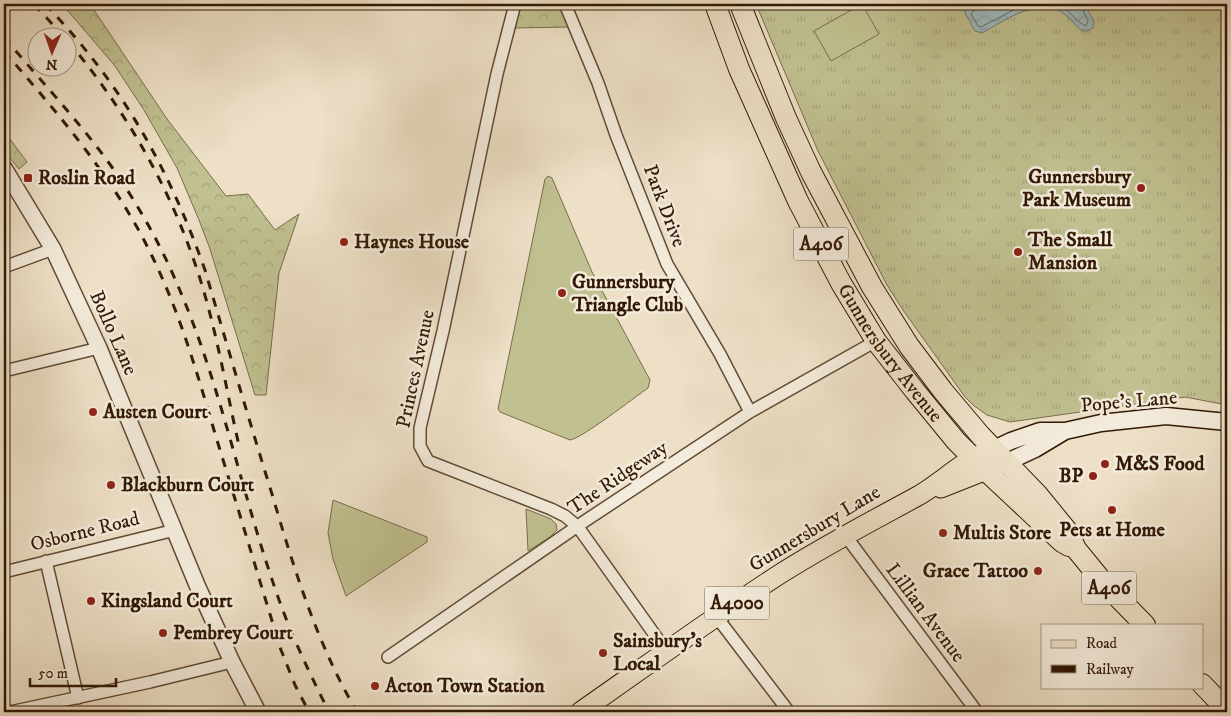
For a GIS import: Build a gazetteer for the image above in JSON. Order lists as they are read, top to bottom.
{
  "streets": {
    "highway": ["A406", "Gunnersbury Avenue"],
    "main road": ["Pope's Lane", "Gunnersbury Lane", "A4000"],
    "street": [
      "Park Drive",
      "Bollo Lane",
      "Princes Avenue",
      "The Ridgeway",
      "Osborne Road",
      "Lillian Avenue"
    ]
  },
  "crossings": [
    ["Park Drive", "The Ridgeway"],
    ["Bollo Lane", "Osborne Road"],
    ["Gunnersbury Avenue", "Pope's Lane"],
    ["Gunnersbury Avenue", "The Ridgeway"],
    ["Gunnersbury Avenue", "Gunnersbury Lane"],
    ["Princes Avenue", "The Ridgeway"],
    ["Princes Avenue", "Gunnersbury Lane"],
    ["Pope's Lane", "Gunnersbury Lane"],
    ["Gunnersbury Lane", "Lillian Avenue"]
  ],
  "places": {
    "transit": ["Roslin Road"],
    "other": [
      "Gunnersbury Park Museum",
      "Haynes House",
      "The Small Mansion",
      "Gunnersbury Triangle Club",
      "Austen Court",
      "M&S Food",
      "BP",
      "Blackburn Court",
      "Pets at Home",
      "Multis Store",
      "Grace Tattoo",
      "Kingsland Court",
      "Pembrey Court",
      "Sainsbury's Local",
      "Acton Town Station"
    ]
  },
  "legend": ["Road", "Railway"],
  "scale_bar": "50 m",
  "north": "bottom"
}
